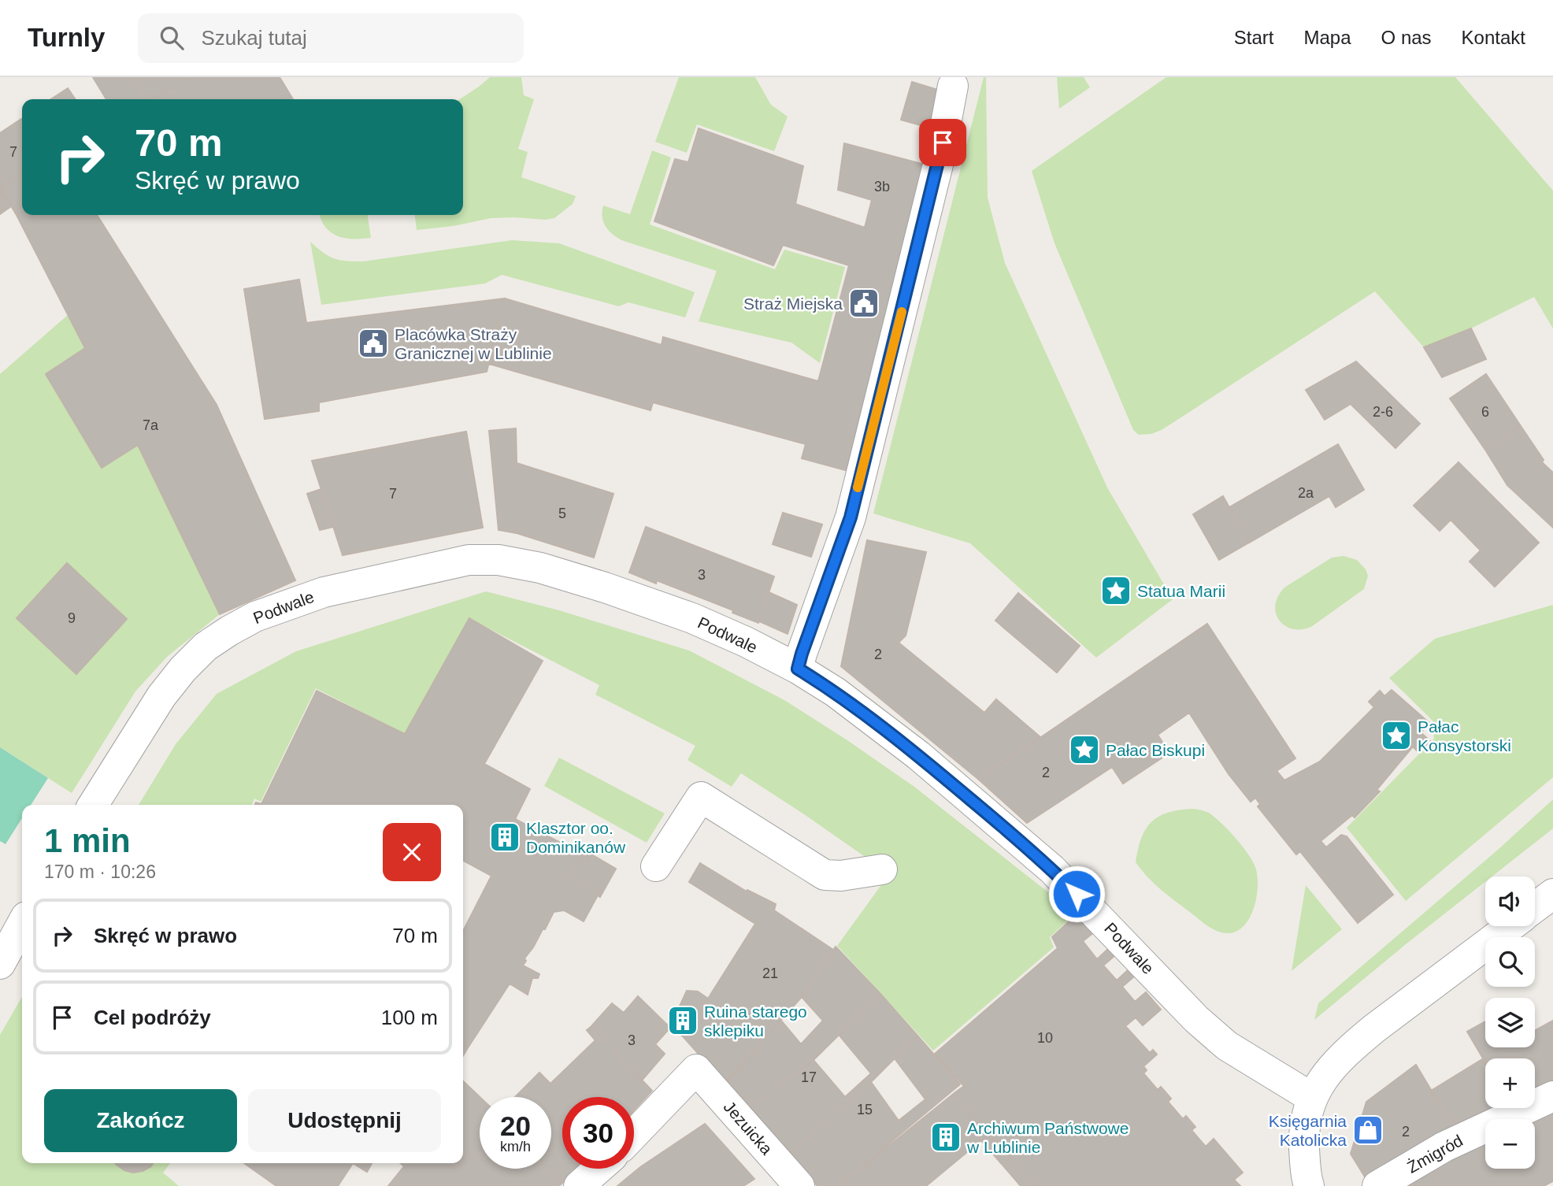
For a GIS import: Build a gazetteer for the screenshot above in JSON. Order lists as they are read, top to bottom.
{
  "streets": {
    "street": ["Podwale", "Jezuicka", "Żmigród"]
  },
  "places": {
    "public building": ["Straż Miejska", "Placówka Straży Granicznej w Lublinie"],
    "place": ["Statua Marii", "Pałac Konsystorski", "Pałac Biskupi"],
    "building": ["Klasztor oo. Dominikanów", "Ruina starego sklepiku", "Archiwum Państwowe w Lublinie"],
    "shop": ["Księgarnia Katolicka"]
  },
  "house_numbers": [
    "7",
    "3b",
    "2-6",
    "6",
    "7a",
    "2a",
    "7",
    "5",
    "3",
    "9",
    "2",
    "2",
    "21",
    "10",
    "3",
    "17",
    "15",
    "2"
  ],
  "page": {
    "header": "Turnly",
    "search": "Szukaj tutaj",
    "nav": [
      "Start",
      "Mapa",
      "O nas",
      "Kontakt"
    ],
    "turn": ["70 m", "Skręć w prawo"],
    "heading": ["1 min", "170 m · 10:26"],
    "map_buttons": ["+", "−"],
    "list": [
      {
        "name": "Skręć w prawo",
        "value": "70 m"
      },
      {
        "name": "Cel podróży",
        "value": "100 m"
      }
    ],
    "buttons": ["Zakończ", "Udostępnij"],
    "speed": "20 km/h",
    "limit": "30"
  }
}
